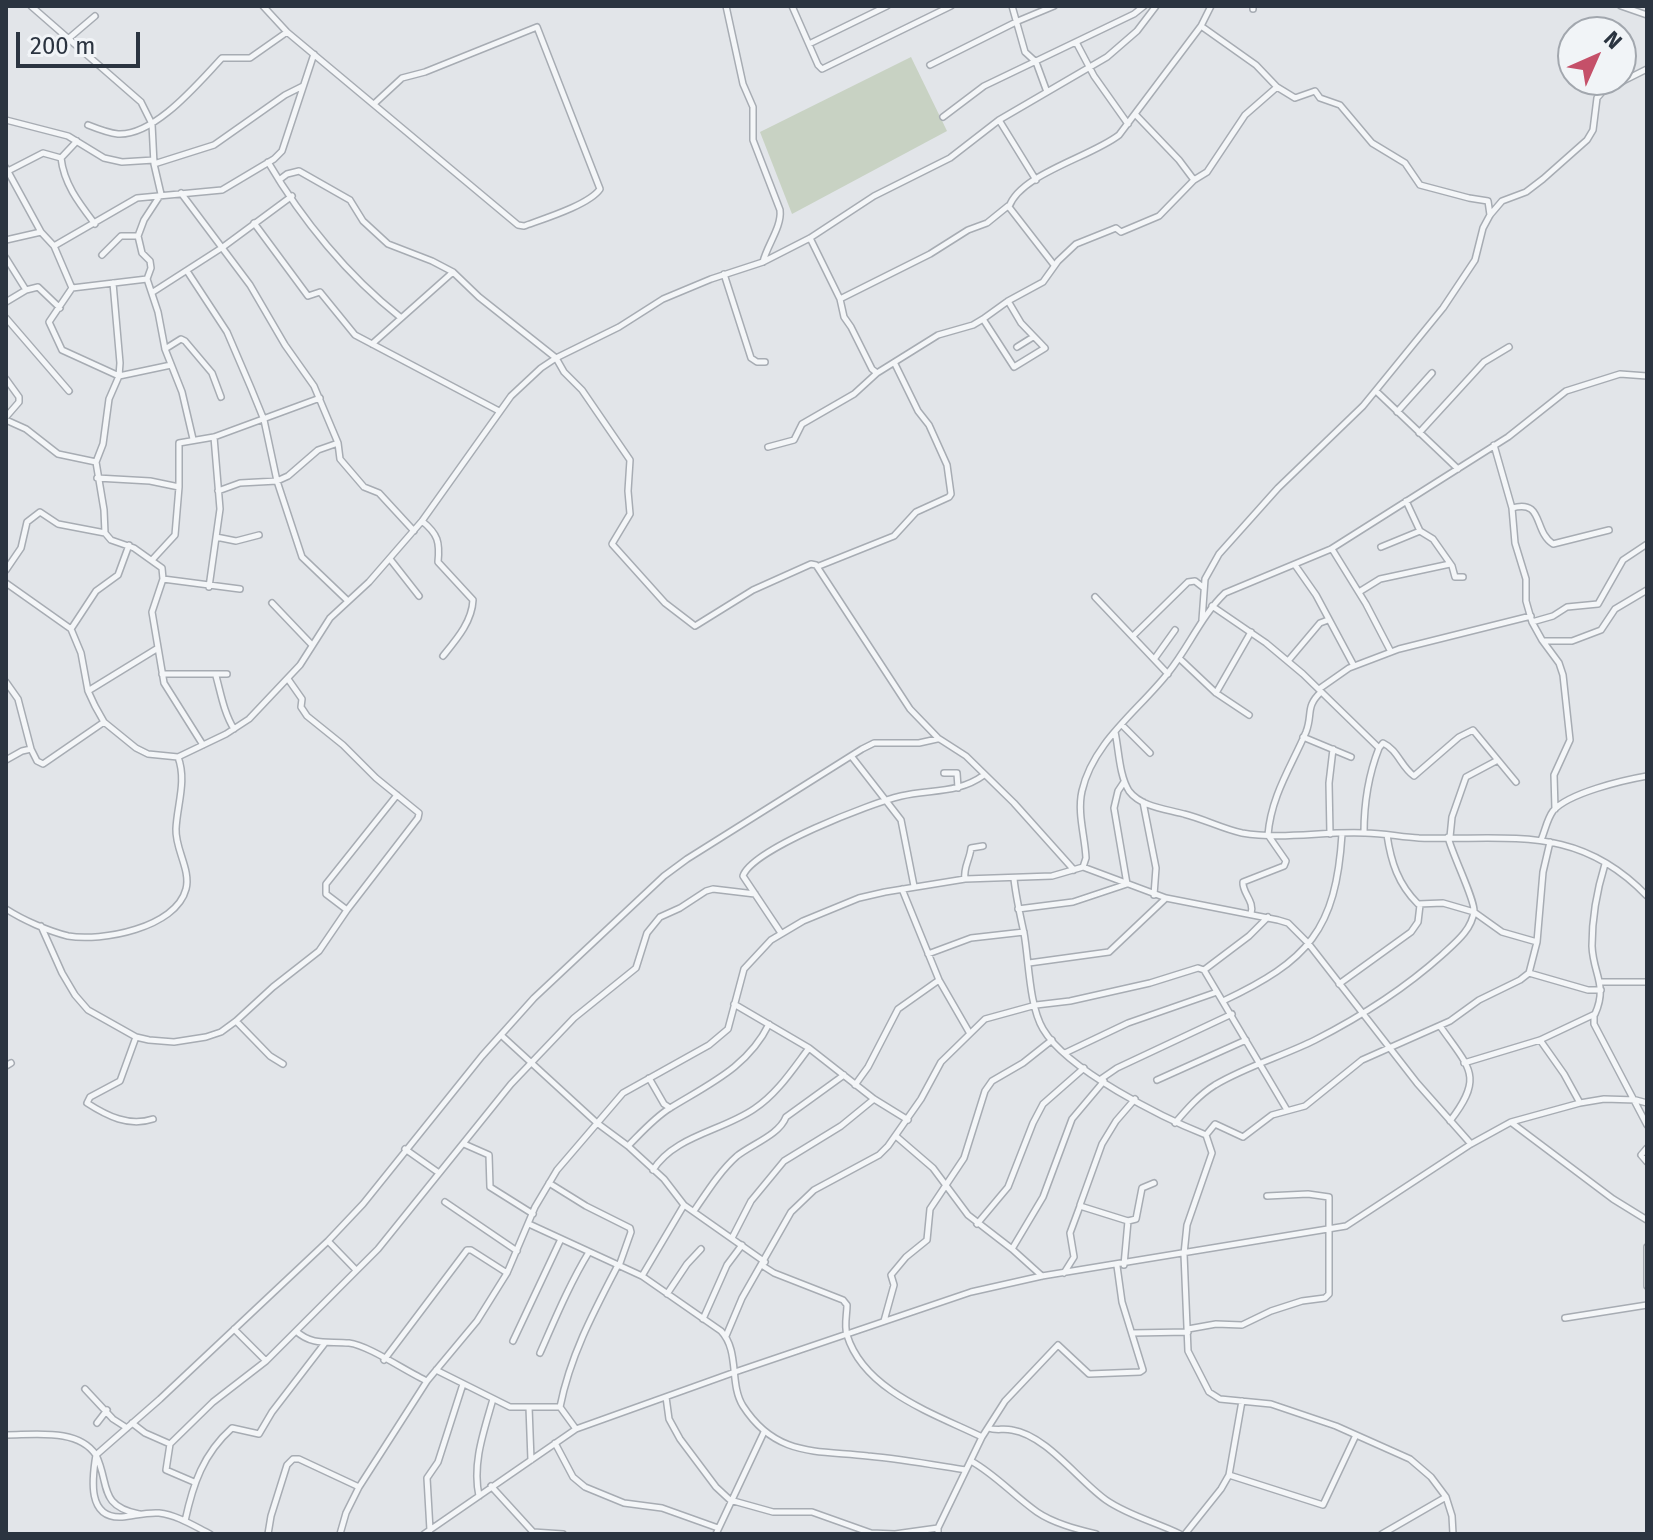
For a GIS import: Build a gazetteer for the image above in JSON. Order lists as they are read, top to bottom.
{
  "scale_bar": "200 m",
  "north": "top right"
}
